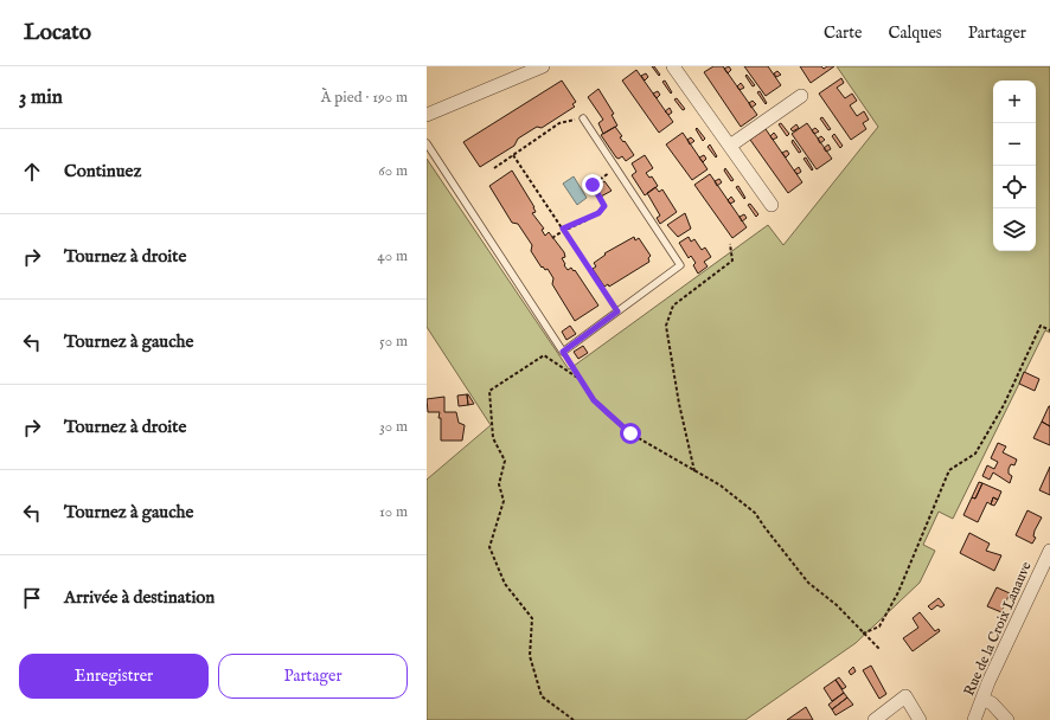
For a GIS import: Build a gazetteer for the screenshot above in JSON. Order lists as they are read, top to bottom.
{
  "streets": {
    "street": ["Rue de la Croix Lanauve"]
  },
  "page": {
    "header": "Locato",
    "nav": ["Carte", "Calques", "Partager"],
    "heading": ["3 min", "À pied · 190 m"],
    "map_buttons": ["+", "−"],
    "list": [
      ["Continuez", "60 m"],
      ["Tournez à droite", "40 m"],
      ["Tournez à gauche", "50 m"],
      ["Tournez à droite", "30 m"],
      ["Tournez à gauche", "10 m"],
      "Arrivée à destination"
    ],
    "buttons": ["Enregistrer", "Partager"]
  }
}
